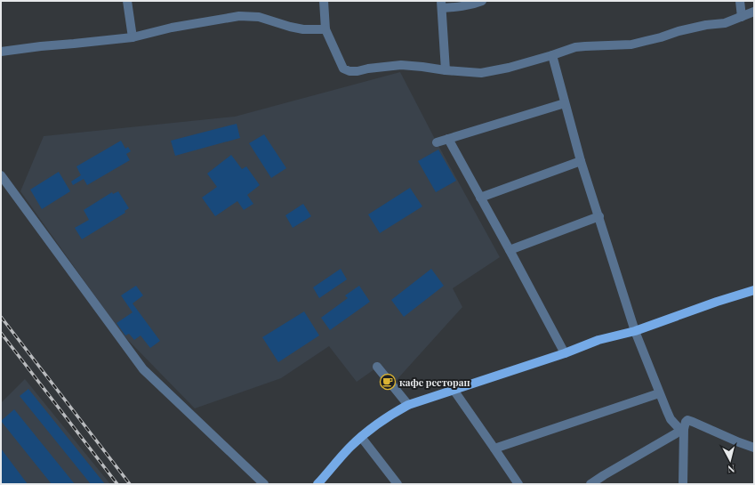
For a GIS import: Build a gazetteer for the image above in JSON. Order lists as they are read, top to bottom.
{
  "places": {
    "cafe": ["кафе ресторан"]
  },
  "north": "bottom"
}
